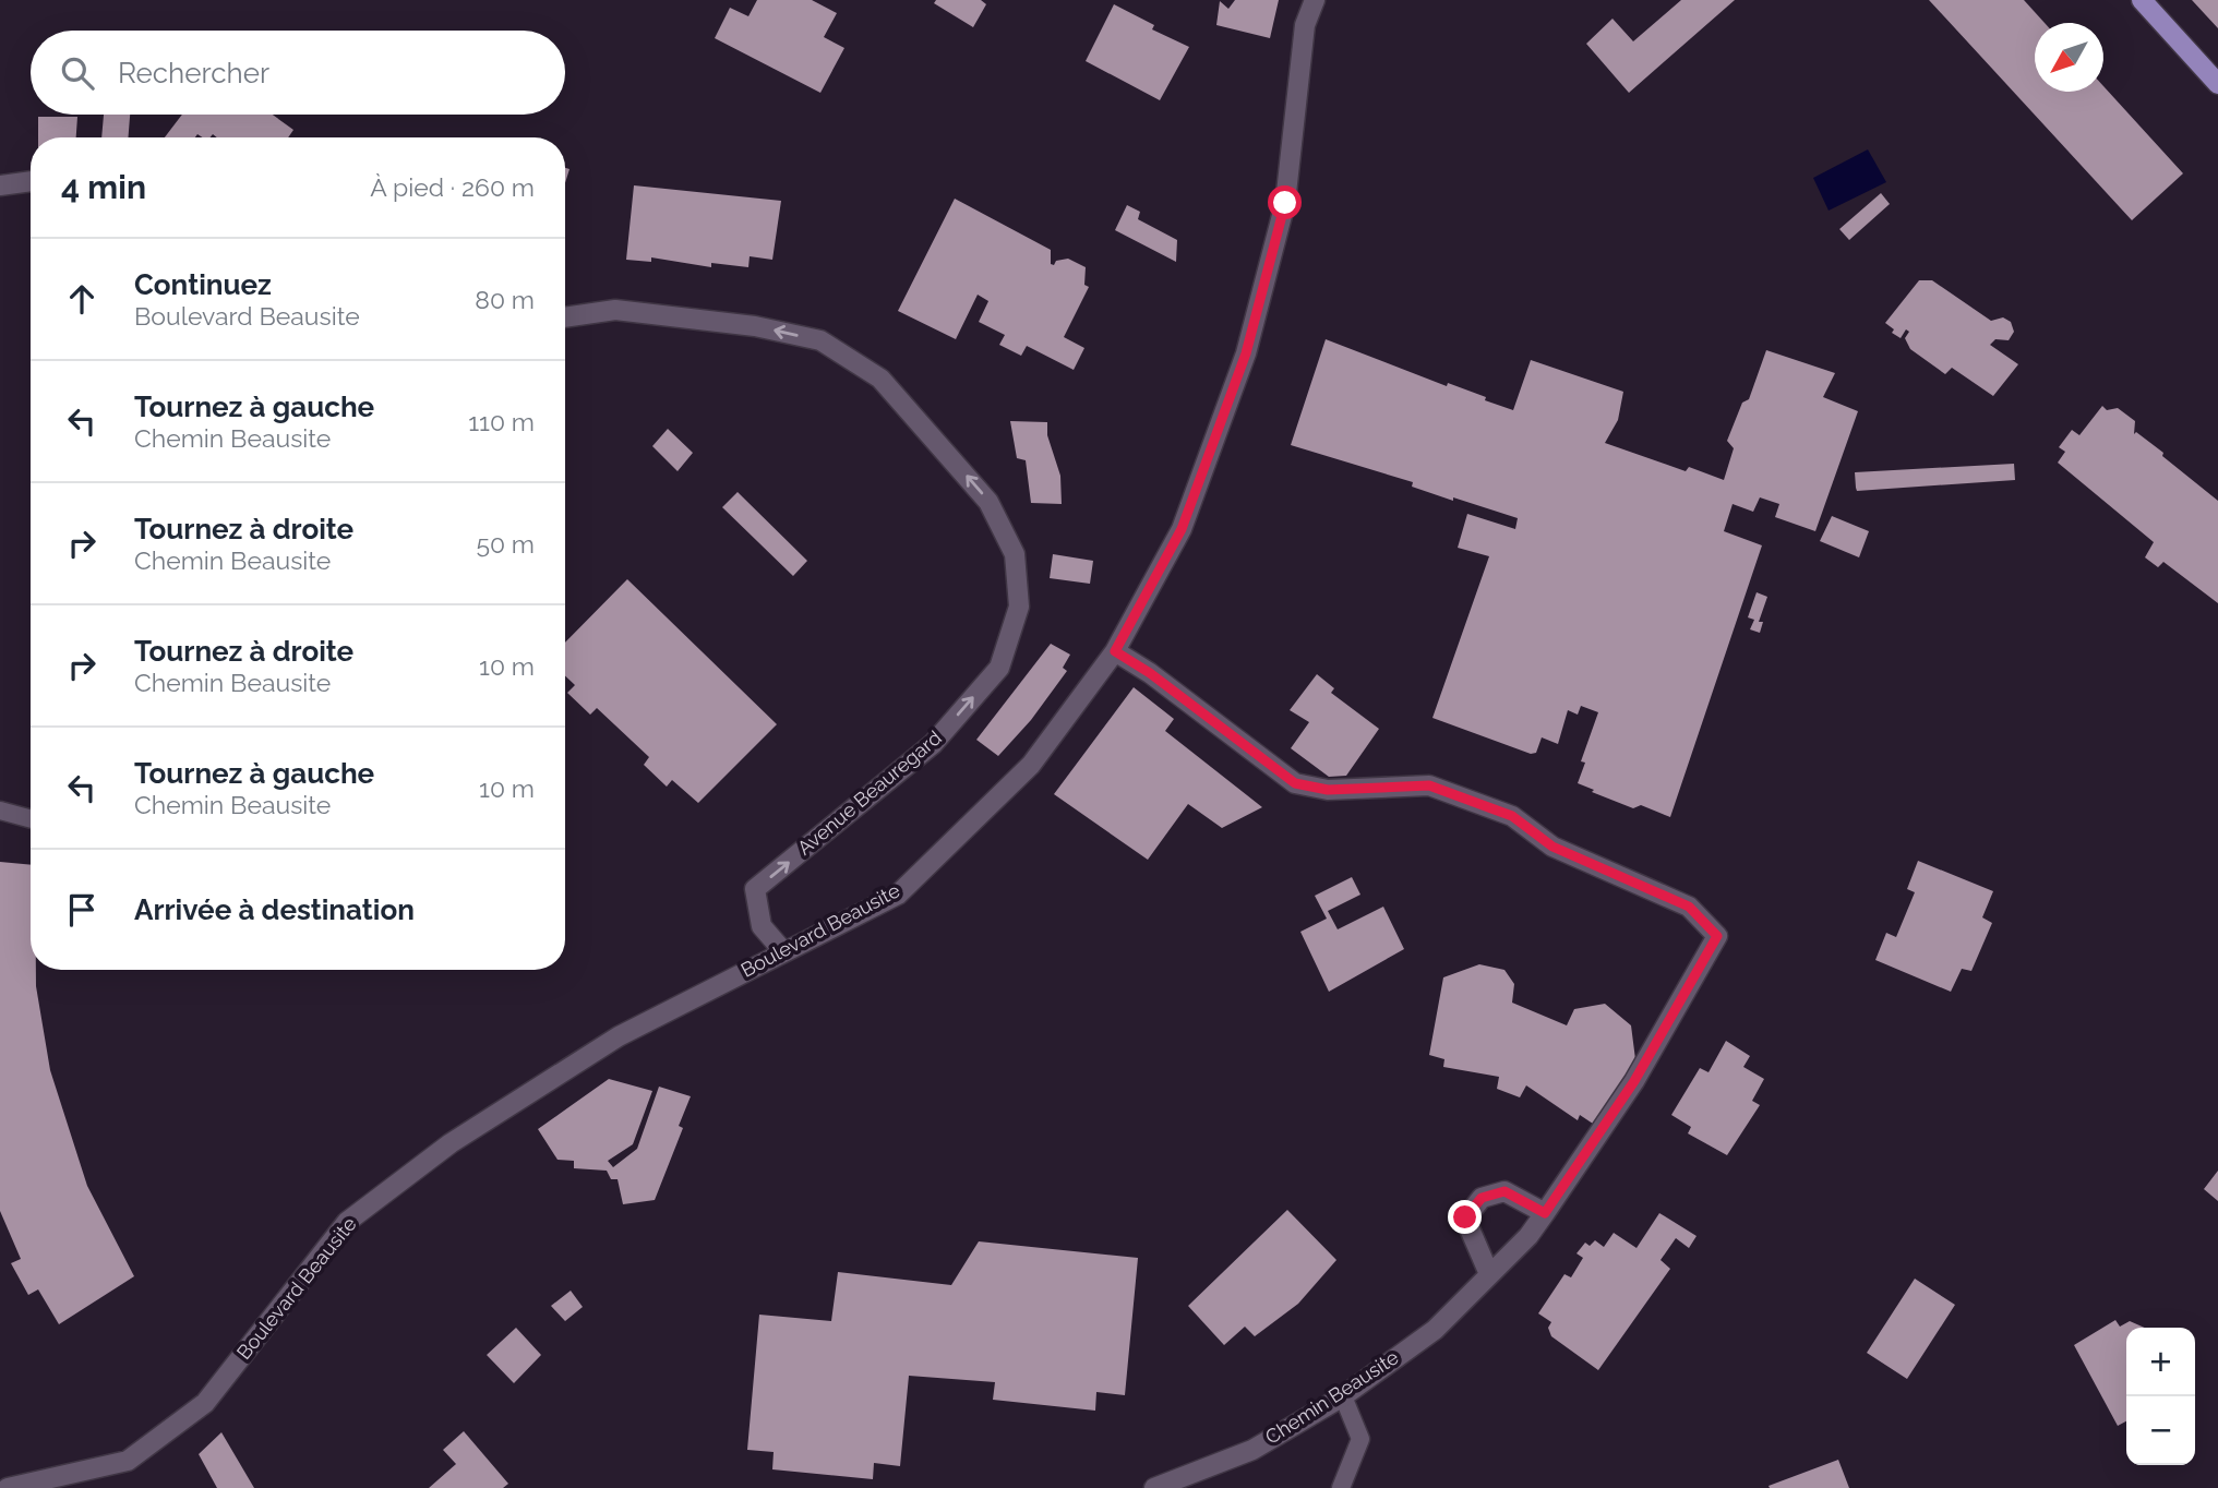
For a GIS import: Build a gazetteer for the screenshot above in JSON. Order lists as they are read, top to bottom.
{
  "streets": {
    "street": ["Avenue Beauregard", "Boulevard Beausite", "Chemin Beausite"]
  },
  "crossings": [
    ["Avenue Beauregard", "Boulevard Beausite"],
    ["Boulevard Beausite", "Chemin Beausite"]
  ],
  "north": "bottom left",
  "page": {
    "search": "Rechercher",
    "heading": ["4 min", "À pied · 260 m"],
    "list": [
      ["Continuez", "Boulevard Beausite", "80 m"],
      ["Tournez à gauche", "Chemin Beausite", "110 m"],
      ["Tournez à droite", "Chemin Beausite", "50 m"],
      ["Tournez à droite", "Chemin Beausite", "10 m"],
      ["Tournez à gauche", "Chemin Beausite", "10 m"],
      "Arrivée à destination"
    ],
    "map_buttons": ["+", "−"]
  }
}
